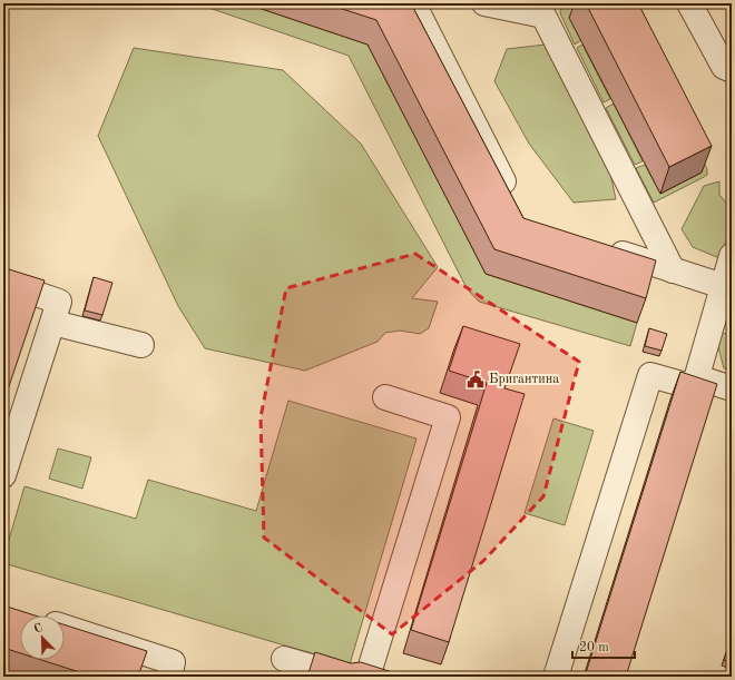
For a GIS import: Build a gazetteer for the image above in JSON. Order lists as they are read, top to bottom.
{
  "places": {
    "public building": ["Бригантина"]
  },
  "scale_bar": "20 m",
  "north": "top left"
}
